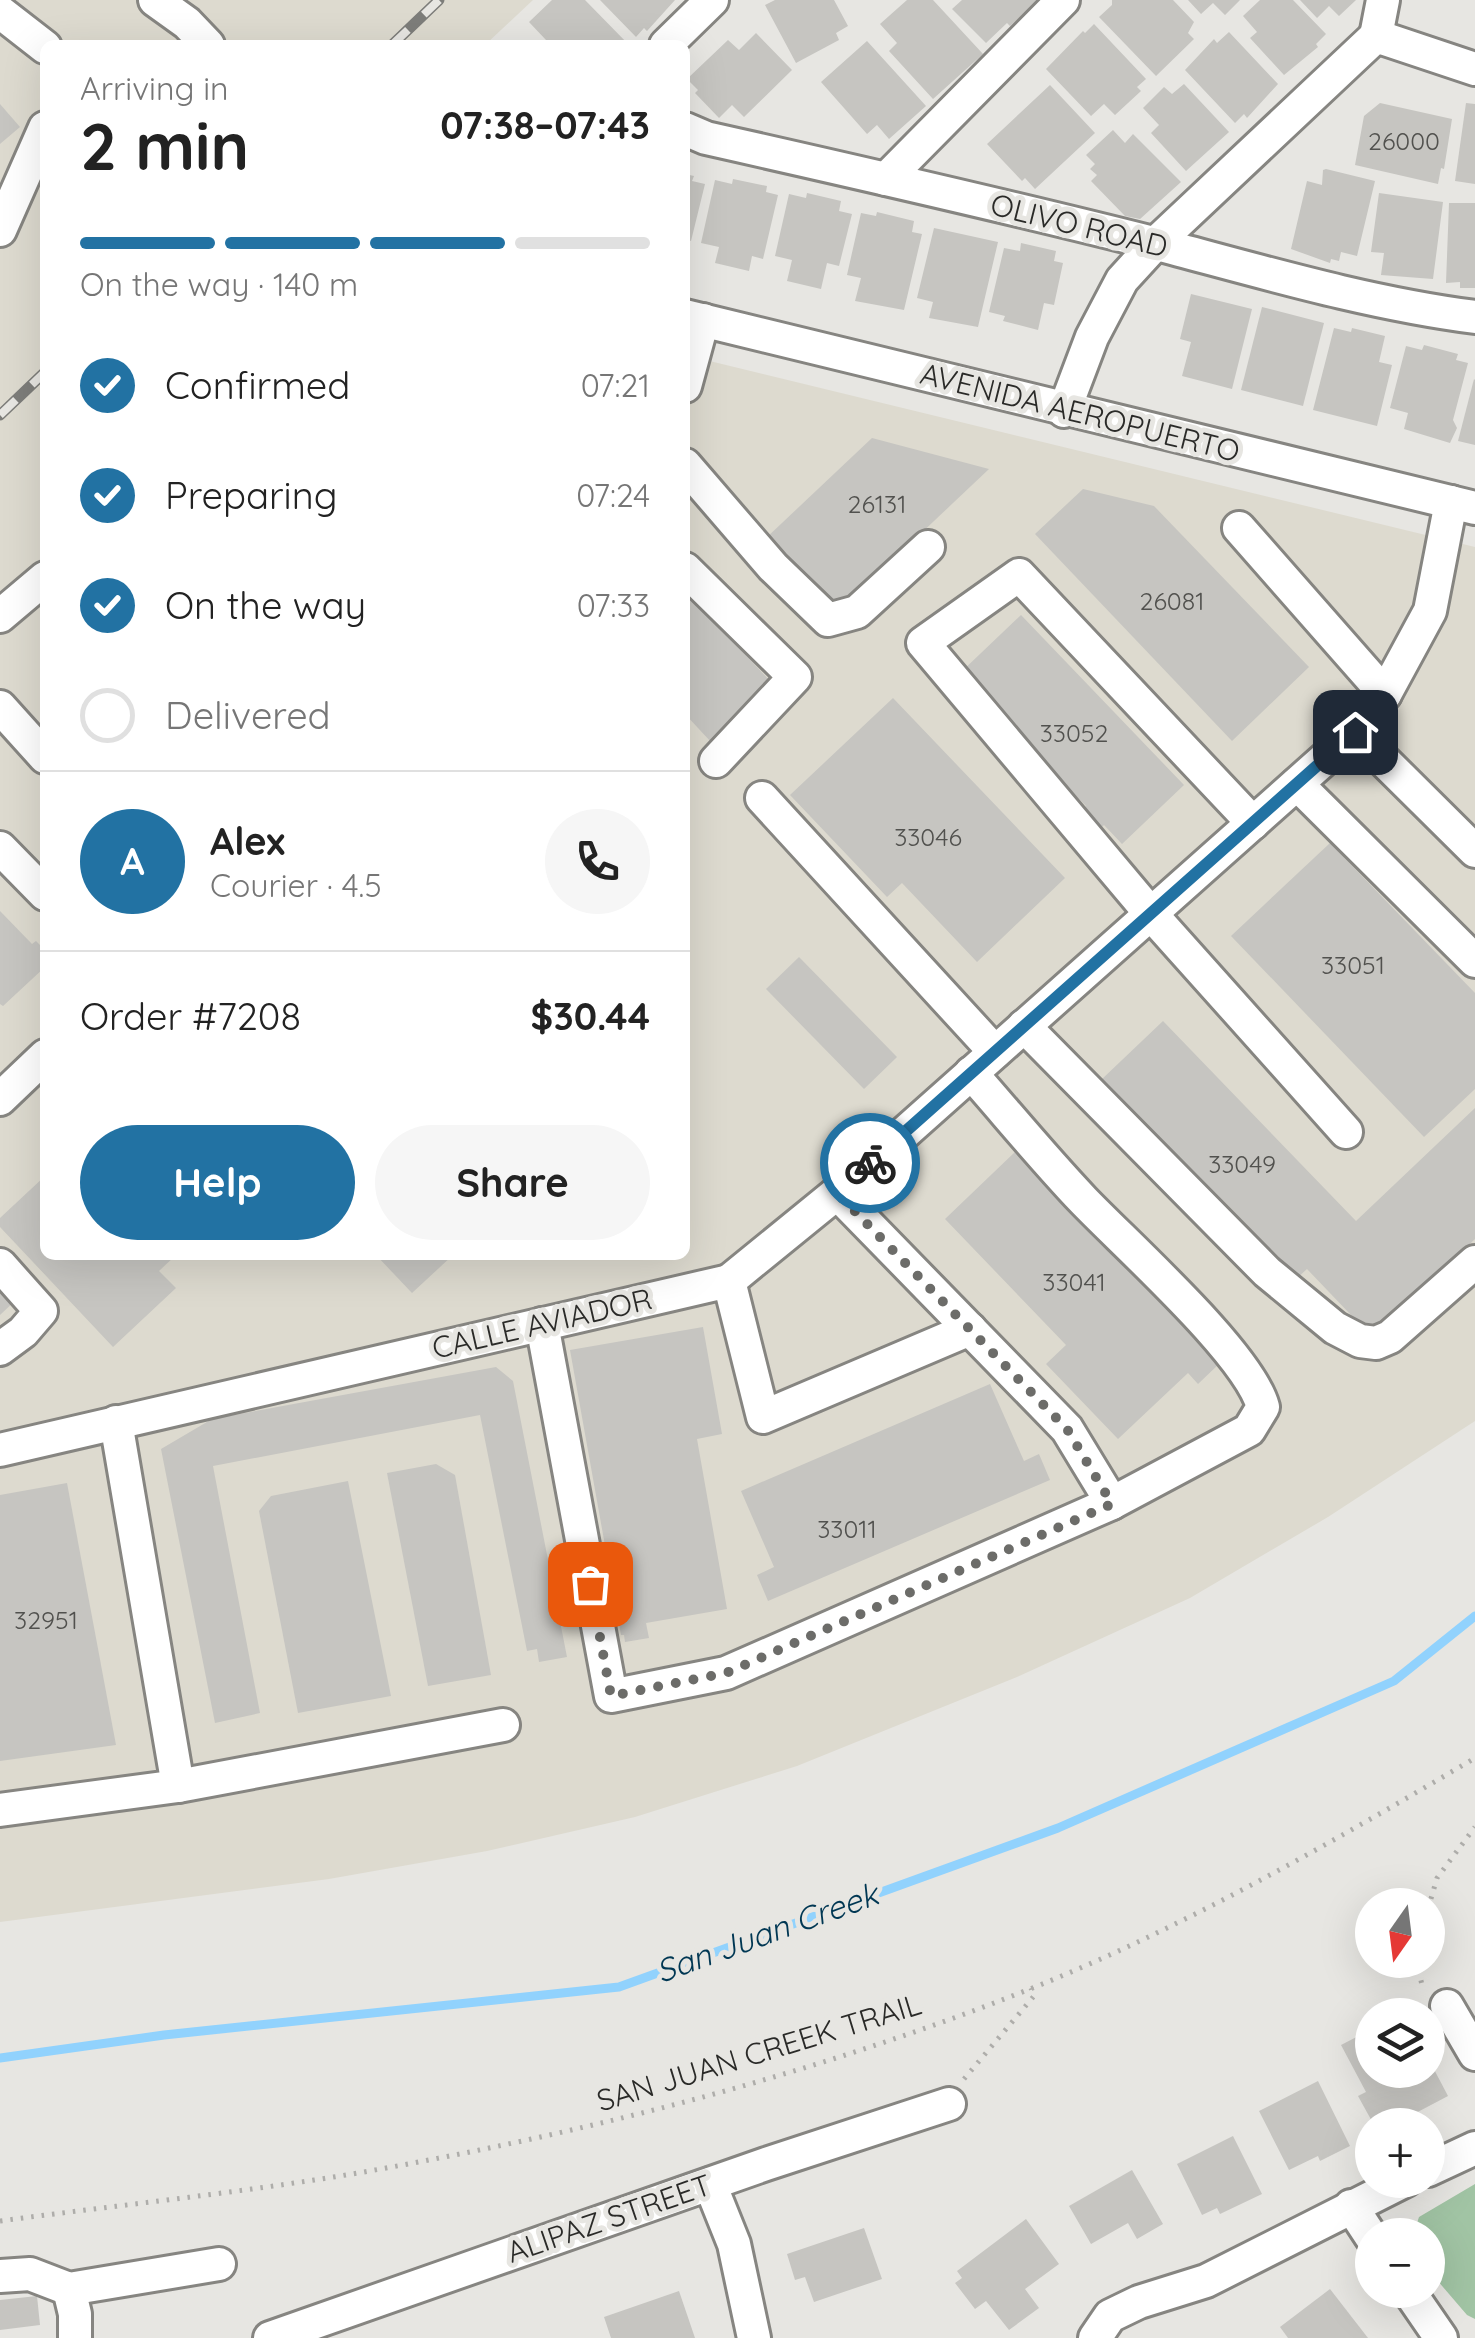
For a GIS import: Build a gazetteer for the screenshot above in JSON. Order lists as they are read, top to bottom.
{
  "streets": {
    "street": [
      "OLIVO ROAD",
      "AVENIDA AEROPUERTO",
      "CALLE AVIADOR",
      "ALIPAZ STREET"
    ],
    "path": ["SAN JUAN CREEK TRAIL"]
  },
  "water": ["San Juan Creek"],
  "house_numbers": [
    "26000",
    "26131",
    "26081",
    "33052",
    "33046",
    "33051",
    "33049",
    "33041",
    "33011",
    "32951"
  ],
  "north": "bottom",
  "page": {
    "heading": ["2 min", "Arriving in", "07:38–07:43"],
    "panel": [
      "Alex",
      "Courier · 4.5",
      "Order #7208",
      "$30.44"
    ],
    "bar": "On the way · 140 m",
    "list": [
      ["Confirmed", "07:21"],
      ["Preparing", "07:24"],
      ["On the way", "07:33"],
      "Delivered"
    ],
    "round": "A",
    "buttons": ["Help", "Share"],
    "map_buttons": ["+", "−"]
  }
}
